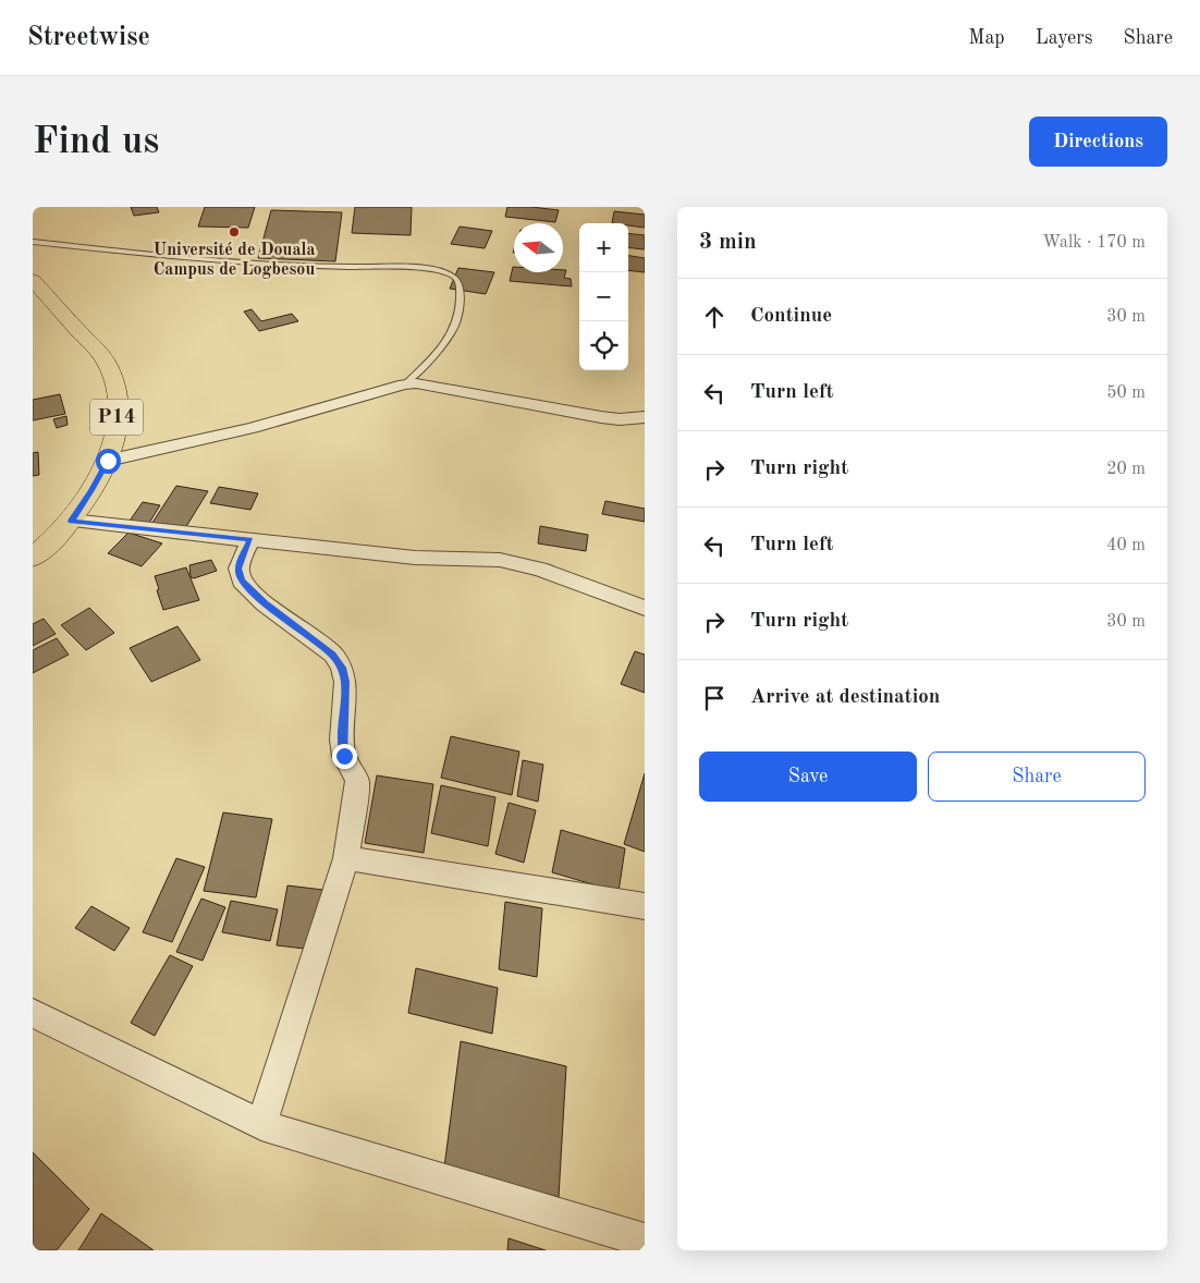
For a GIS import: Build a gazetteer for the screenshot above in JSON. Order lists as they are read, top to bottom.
{
  "streets": {
    "main road": ["P14"]
  },
  "places": ["Université de Douala Campus de Logbesou"],
  "north": "left",
  "page": {
    "header": "Streetwise",
    "nav": ["Map", "Layers", "Share"],
    "buttons": [
      "Directions",
      ["Save", "Share"]
    ],
    "title": "Find us",
    "heading": ["3 min", "Walk · 170 m"],
    "map_buttons": ["+", "−"],
    "list": [
      ["Continue", "30 m"],
      ["Turn left", "50 m"],
      ["Turn right", "20 m"],
      ["Turn left", "40 m"],
      ["Turn right", "30 m"],
      "Arrive at destination"
    ]
  }
}
